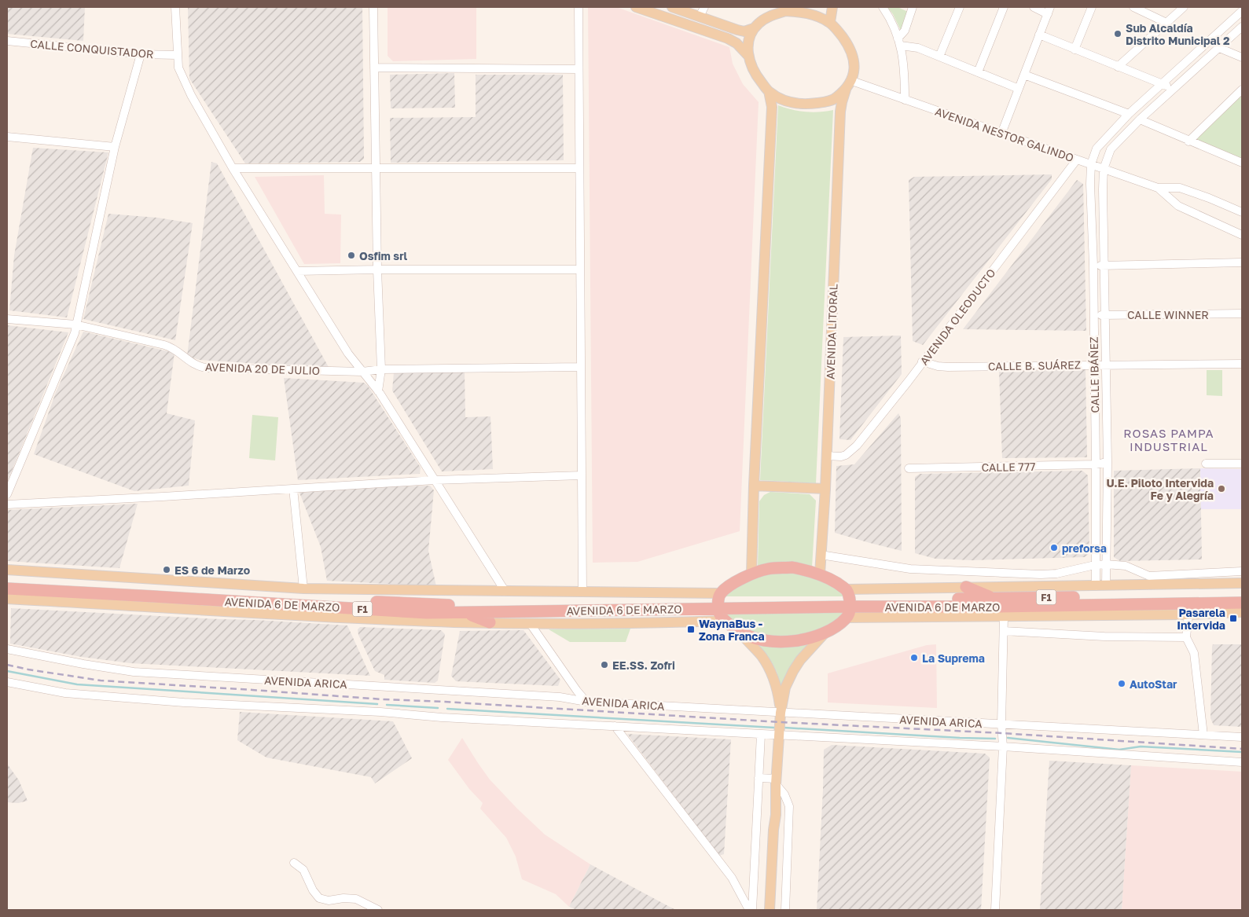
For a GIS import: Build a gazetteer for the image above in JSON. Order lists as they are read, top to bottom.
{
  "streets": {
    "highway": ["F1", "AVENIDA 6 DE MARZO"],
    "main road": ["AVENIDA LITORAL"],
    "street": [
      "CALLE CONQUISTADOR",
      "AVENIDA NESTOR GALINDO",
      "CALLE WINNER",
      "AVENIDA OLEODUCTO",
      "CALLE B. SUÁREZ",
      "AVENIDA 20 DE JULIO",
      "CALLE IBÁÑEZ",
      "CALLE 777",
      "AVENIDA ARICA"
    ]
  },
  "crossings": [
    ["AVENIDA NESTOR GALINDO", "AVENIDA OLEODUCTO"],
    ["AVENIDA NESTOR GALINDO", "AVENIDA LITORAL"],
    ["AVENIDA NESTOR GALINDO", "CALLE IBÁÑEZ"],
    ["CALLE WINNER", "CALLE IBÁÑEZ"],
    ["AVENIDA OLEODUCTO", "AVENIDA LITORAL"],
    ["AVENIDA OLEODUCTO", "CALLE B. SUÁREZ"],
    ["CALLE B. SUÁREZ", "CALLE IBÁÑEZ"],
    ["CALLE IBÁÑEZ", "CALLE 777"],
    ["CALLE IBÁÑEZ", "AVENIDA 6 DE MARZO"]
  ],
  "districts": ["ROSAS PAMPA INDUSTRIAL"],
  "places": {
    "other": [
      "Sub Alcaldía Distrito Municipal 2",
      "Osfim srl",
      "U.E. Piloto Intervida Fe y Alegría",
      "preforsa",
      "ES 6 de Marzo",
      "La Suprema",
      "EE.SS. Zofri",
      "AutoStar"
    ],
    "transit": ["Pasarela Intervida", "WaynaBus - Zona Franca"]
  }
}
